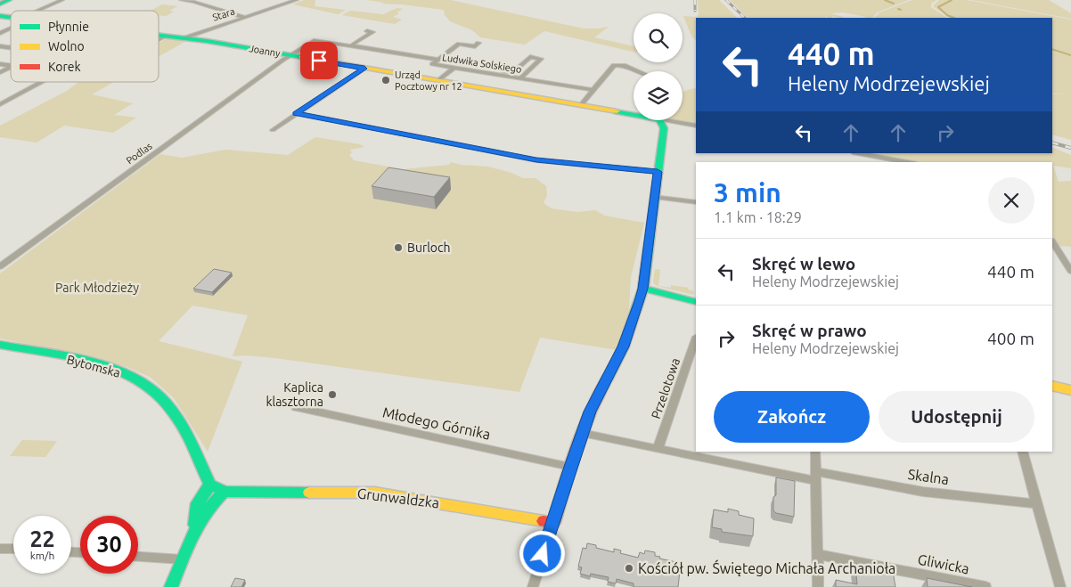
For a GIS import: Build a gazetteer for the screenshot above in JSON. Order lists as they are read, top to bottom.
{
  "streets": {
    "street": [
      "Stara",
      "Joanny",
      "Ludwika Solskiego",
      "Podlas",
      "Bytomska",
      "Przelotowa",
      "Młodego Górnika",
      "Skalna",
      "Grunwaldzka",
      "Gliwicka"
    ]
  },
  "crossings": [
    ["Stara", "Joanny"],
    ["Joanny", "Ludwika Solskiego"],
    ["Joanny", "Podlas"],
    ["Ludwika Solskiego", "Podlas"],
    ["Bytomska", "Grunwaldzka"]
  ],
  "parks": ["Park Młodzieży"],
  "places": [
    "Urząd Pocztowy nr 12",
    "Burloch",
    "Kaplica klasztorna",
    "Kościół pw. Świętego Michała Archanioła"
  ],
  "legend": ["Płynnie", "Wolno", "Korek"],
  "page": {
    "turn": ["440 m", "Heleny Modrzejewskiej"],
    "heading": ["3 min", "1.1 km · 18:29"],
    "list": [
      {
        "name": "Skręć w lewo",
        "note": "Heleny Modrzejewskiej",
        "value": "440 m"
      },
      {
        "name": "Skręć w prawo",
        "note": "Heleny Modrzejewskiej",
        "value": "400 m"
      }
    ],
    "buttons": ["Zakończ", "Udostępnij"],
    "speed": "22 km/h",
    "limit": "30"
  }
}
